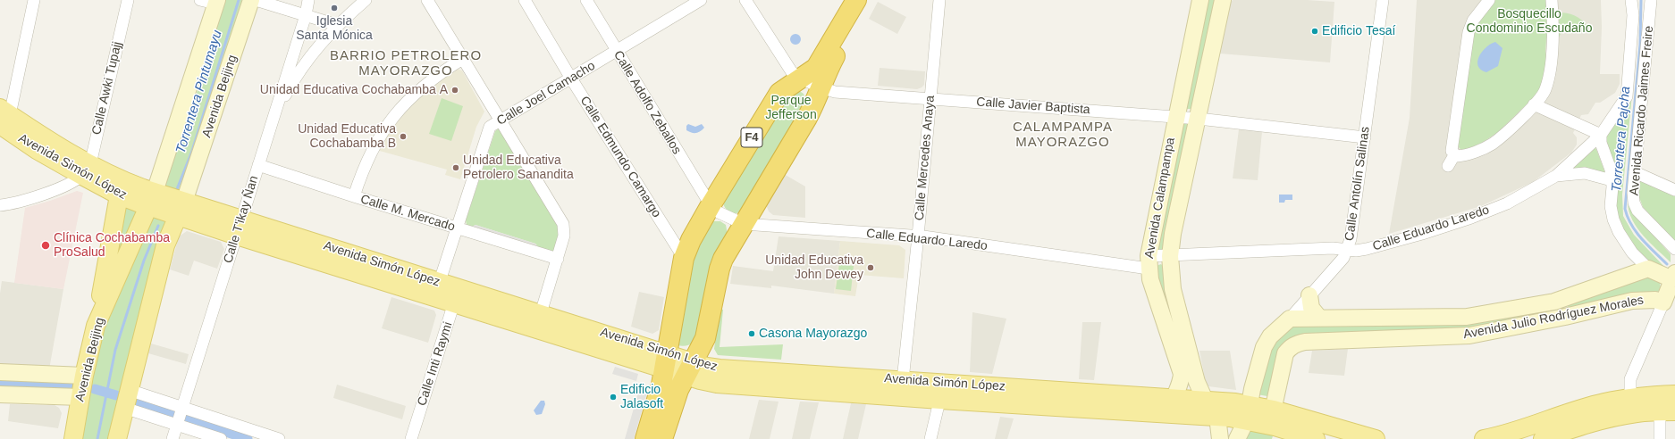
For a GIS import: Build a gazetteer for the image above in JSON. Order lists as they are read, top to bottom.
{
  "streets": {
    "highway": ["F4"],
    "main road": ["Avenida Beijing", "Avenida Simón López"],
    "street": [
      "Calle Awki Tupajj",
      "Calle Joel Camacho",
      "Calle Adolfo Zeballos",
      "Calle Javier Baptista",
      "Avenida Ricardo Jaimes Freire",
      "Calle Edmundo Camargo",
      "Calle Mercedes Anaya",
      "Calle Antolín Salinas",
      "Avenida Calampampa",
      "Calle M. Mercado",
      "Calle T'ikay Ñan",
      "Calle Eduardo Laredo",
      "Avenida Julio Rodríguez Morales",
      "Calle Inti Raymi"
    ]
  },
  "crossings": [
    ["Calle Awki Tupajj", "Avenida Simón López"],
    ["Calle Joel Camacho", "Calle Adolfo Zeballos"],
    ["Calle Joel Camacho", "Calle Edmundo Camargo"],
    ["Calle Joel Camacho", "Avenida Simón López"],
    ["Calle Joel Camacho", "Calle M. Mercado"],
    ["Avenida Beijing", "Avenida Simón López"],
    ["Calle Adolfo Zeballos", "F4"],
    ["Calle Adolfo Zeballos", "Calle Eduardo Laredo"],
    ["Calle Javier Baptista", "F4"],
    ["Calle Javier Baptista", "Calle Mercedes Anaya"],
    ["Calle Javier Baptista", "Calle Antolín Salinas"],
    ["Calle Javier Baptista", "Avenida Calampampa"],
    ["Avenida Ricardo Jaimes Freire", "Calle Eduardo Laredo"],
    ["Avenida Ricardo Jaimes Freire", "Avenida Julio Rodríguez Morales"],
    ["F4", "Calle Edmundo Camargo"],
    ["F4", "Avenida Simón López"],
    ["F4", "Calle Eduardo Laredo"],
    ["Calle Mercedes Anaya", "Avenida Simón López"],
    ["Calle Mercedes Anaya", "Calle Eduardo Laredo"],
    ["Avenida Simón López", "Calle Antolín Salinas"],
    ["Avenida Simón López", "Avenida Calampampa"],
    ["Avenida Simón López", "Calle T'ikay Ñan"],
    ["Avenida Simón López", "Avenida Julio Rodríguez Morales"],
    ["Avenida Simón López", "Calle Inti Raymi"],
    ["Calle Antolín Salinas", "Calle Eduardo Laredo"],
    ["Calle Antolín Salinas", "Avenida Julio Rodríguez Morales"],
    ["Avenida Calampampa", "Calle Eduardo Laredo"],
    ["Calle M. Mercado", "Calle T'ikay Ñan"]
  ],
  "districts": ["BARRIO PETROLERO MAYORAZGO", "CALAMPAMPA MAYORAZGO"],
  "water": ["Torrentera Pintumayu", "Torrentera Pajcha"],
  "parks": ["Bosquecillo Condominio Escudaño", "Parque Jefferson"],
  "places": [
    "Iglesia Santa Mónica",
    "Edificio Tesaí",
    "Unidad Educativa Cochabamba A",
    "Unidad Educativa Cochabamba B",
    "Unidad Educativa Petrolero Sanandita",
    "Clínica Cochabamba ProSalud",
    "Unidad Educativa John Dewey",
    "Casona Mayorazgo",
    "Edificio Jalasoft"
  ]
}
